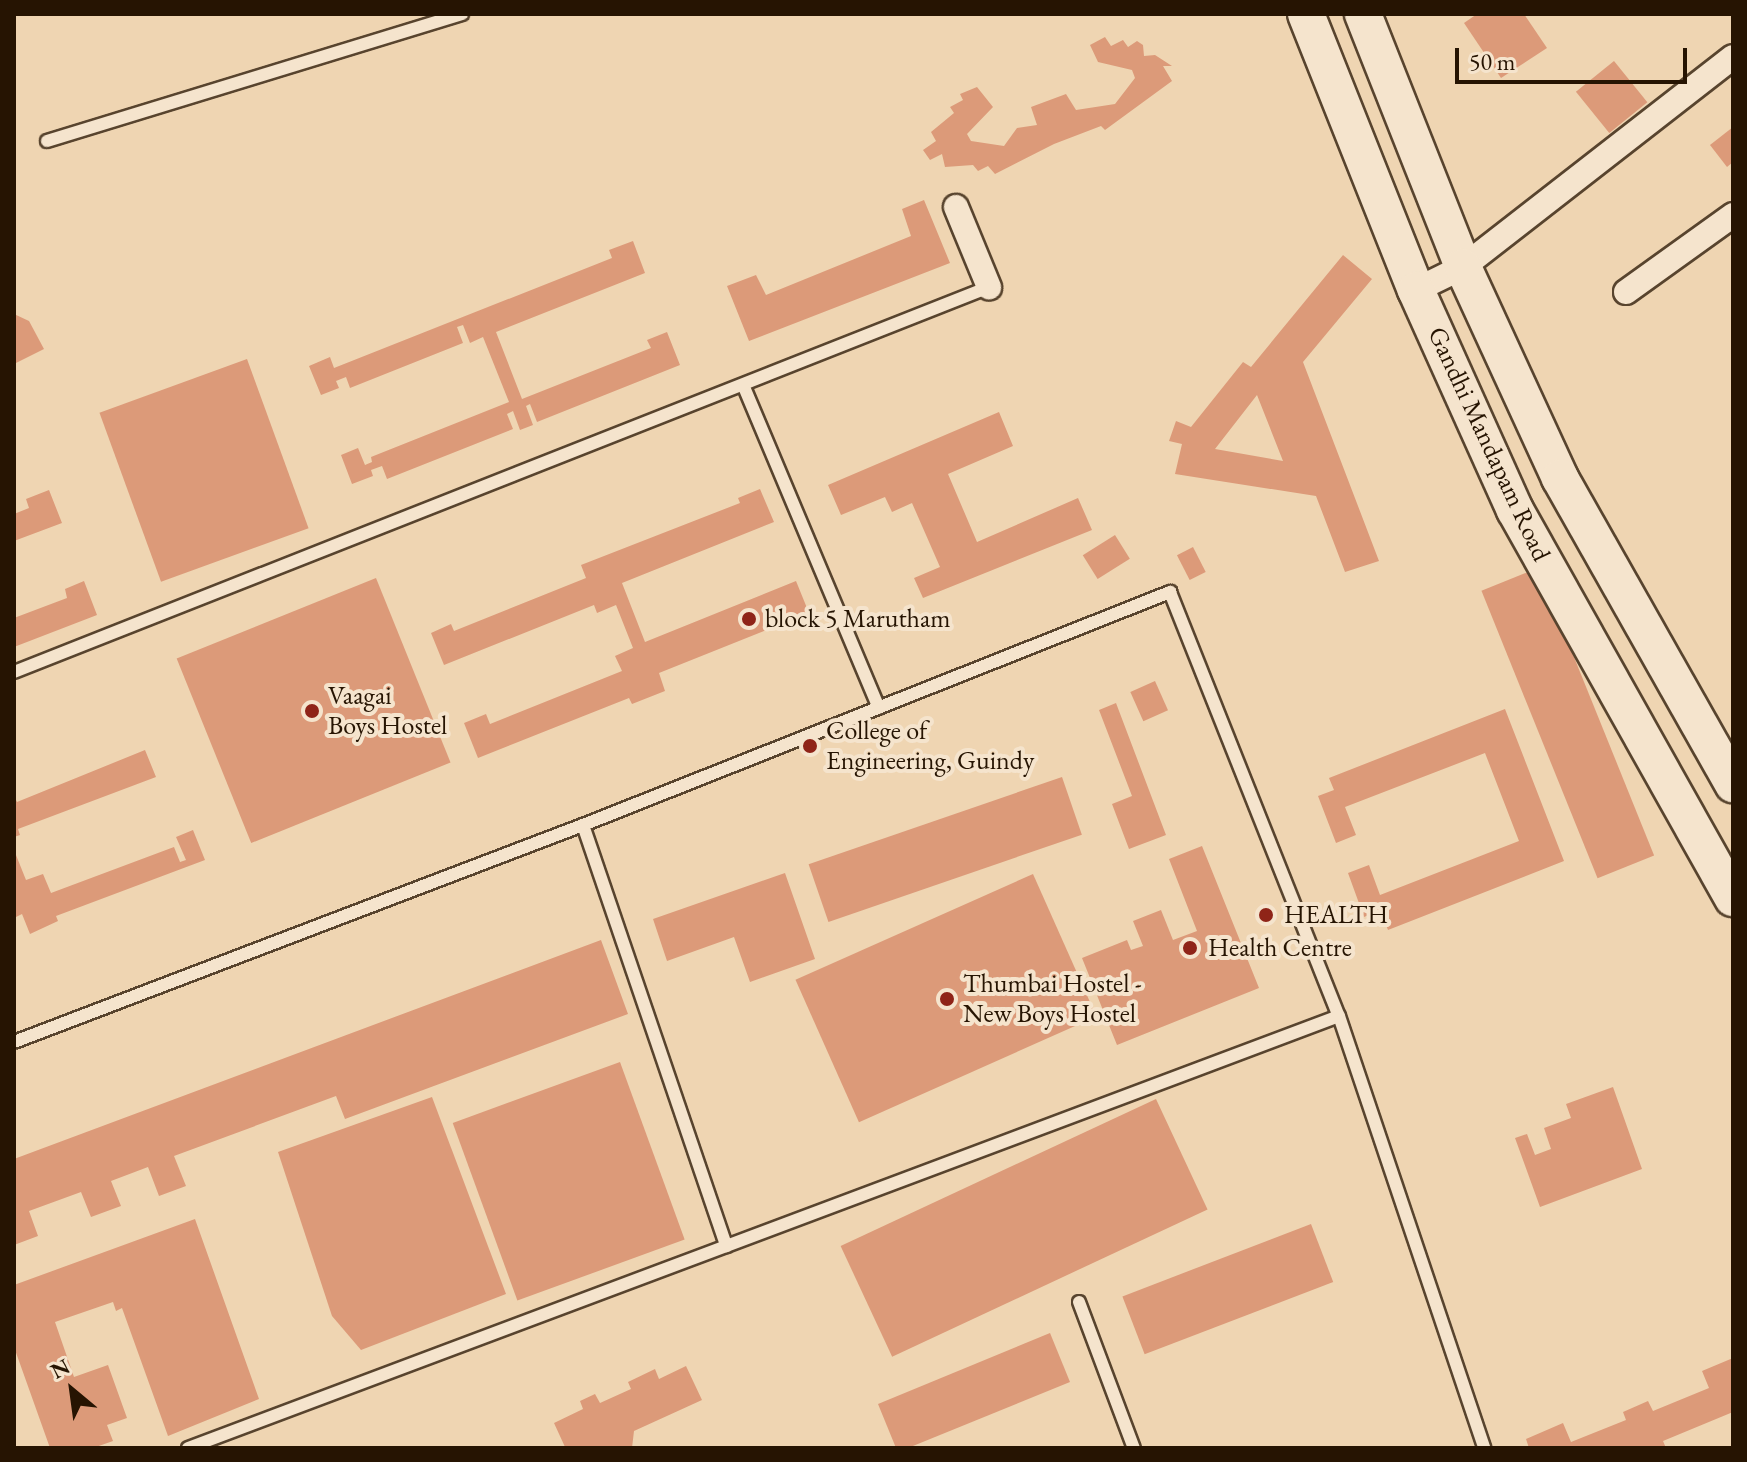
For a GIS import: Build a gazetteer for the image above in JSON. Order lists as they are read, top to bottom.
{
  "streets": {
    "main road": ["Gandhi Mandapam Road"]
  },
  "places": [
    "block 5 Marutham",
    "Vaagai Boys Hostel",
    "College of Engineering, Guindy",
    "HEALTH",
    "Health Centre",
    "Thumbai Hostel - New Boys Hostel"
  ],
  "scale_bar": "50 m",
  "north": "top left"
}
